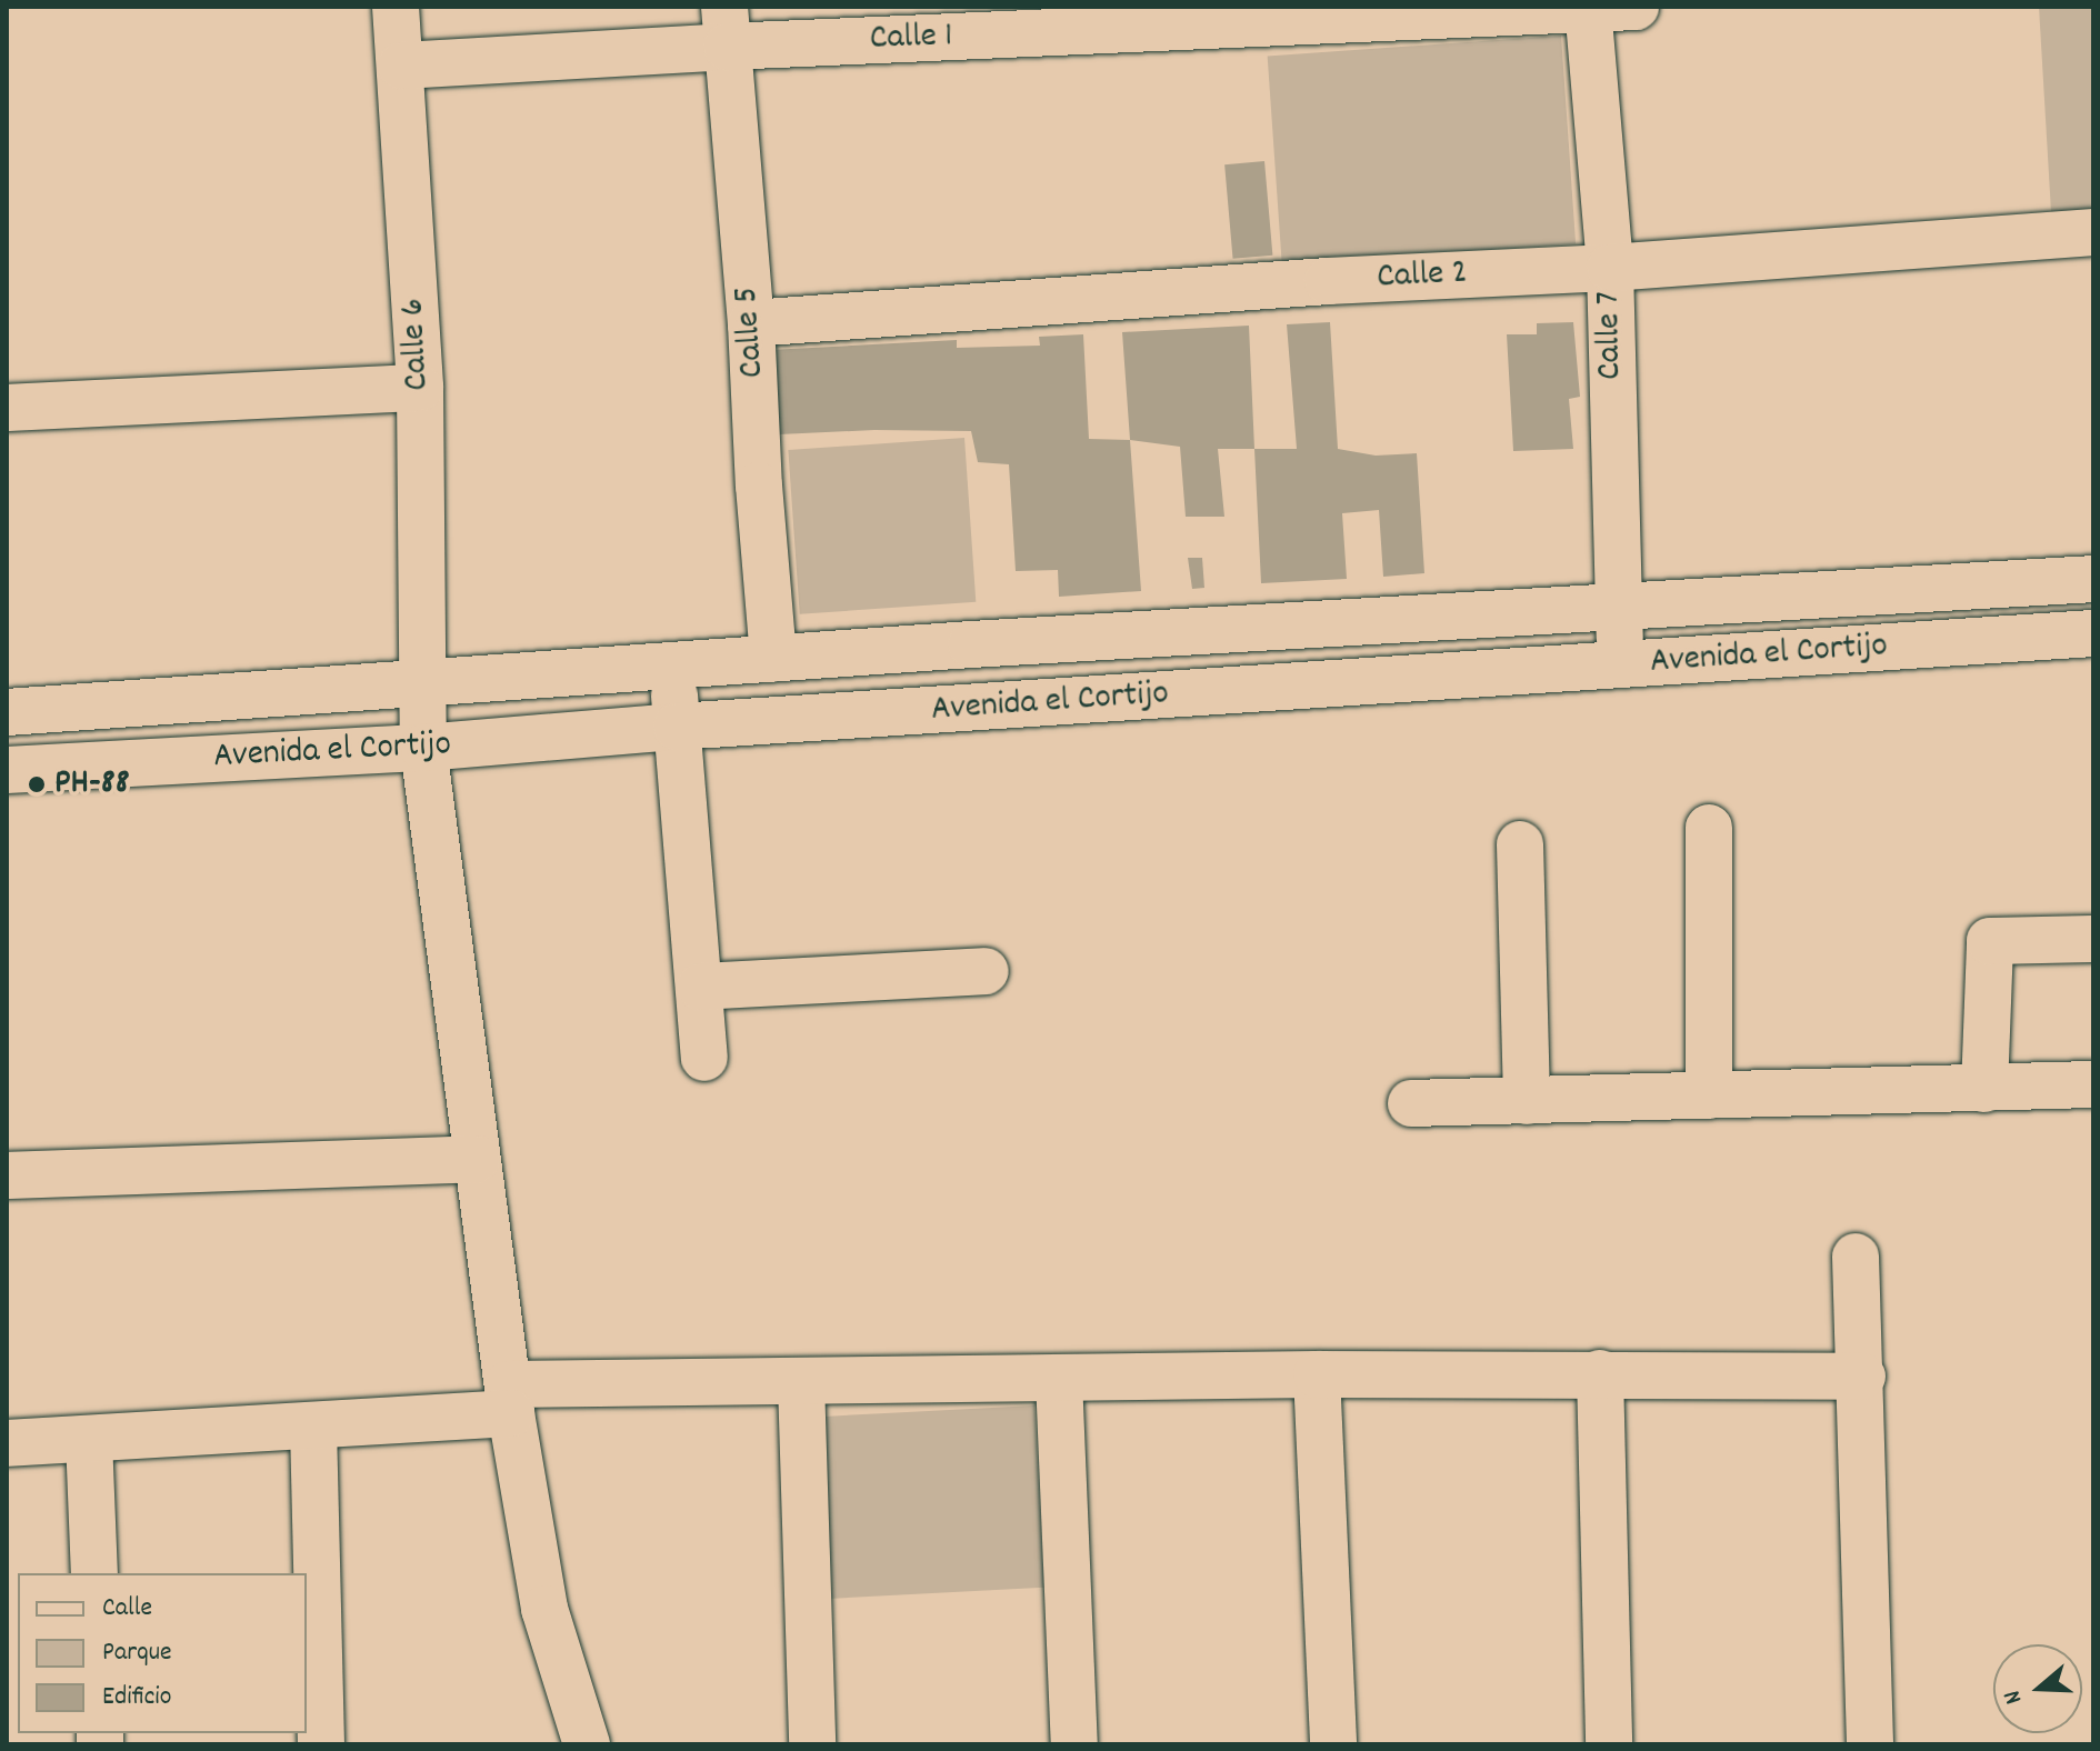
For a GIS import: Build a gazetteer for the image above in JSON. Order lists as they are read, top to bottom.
{
  "streets": {
    "street": [
      "Calle 1",
      "Calle 2",
      "Calle 5",
      "Calle 7",
      "Calle 6",
      "Avenida el Cortijo"
    ]
  },
  "crossings": [
    ["Calle 1", "Calle 5"],
    ["Calle 1", "Calle 7"],
    ["Calle 1", "Calle 6"],
    ["Calle 2", "Calle 5"],
    ["Calle 2", "Calle 7"],
    ["Calle 5", "Avenida el Cortijo"],
    ["Calle 7", "Avenida el Cortijo"],
    ["Calle 6", "Avenida el Cortijo"]
  ],
  "places": ["PH-88"],
  "legend": ["Calle", "Parque", "Edificio"],
  "north": "left"
}
